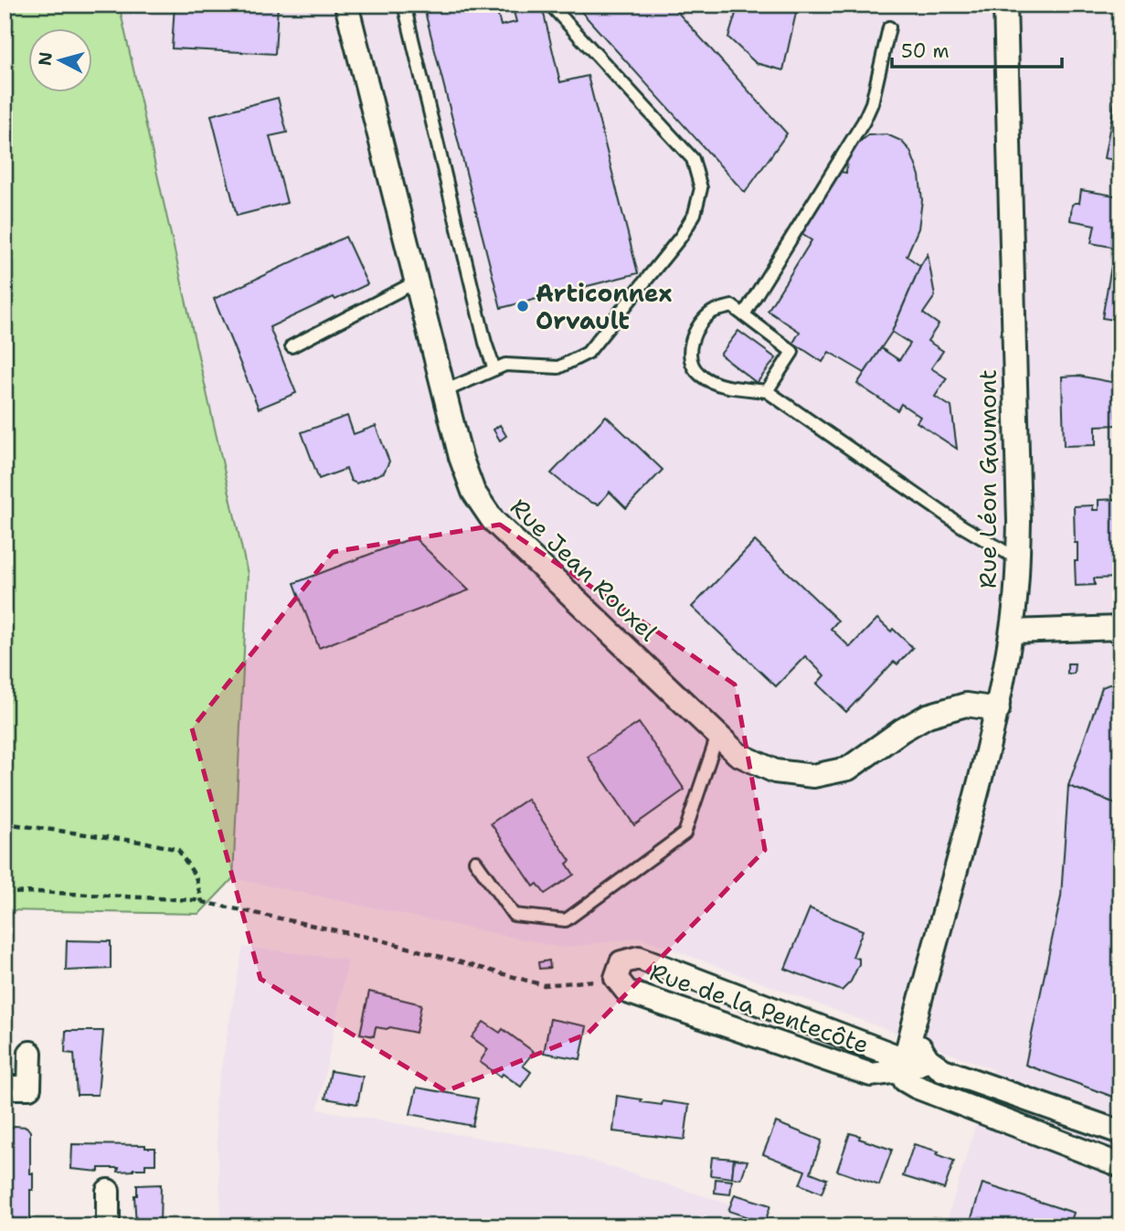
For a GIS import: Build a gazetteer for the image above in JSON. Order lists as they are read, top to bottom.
{
  "streets": {
    "street": ["Rue Léon Gaumont", "Rue Jean Rouxel", "Rue de la Pentecôte"]
  },
  "crossings": [
    ["Rue Léon Gaumont", "Rue Jean Rouxel"],
    ["Rue Léon Gaumont", "Rue de la Pentecôte"]
  ],
  "places": ["Articonnex Orvault"],
  "scale_bar": "50 m",
  "north": "left"
}
